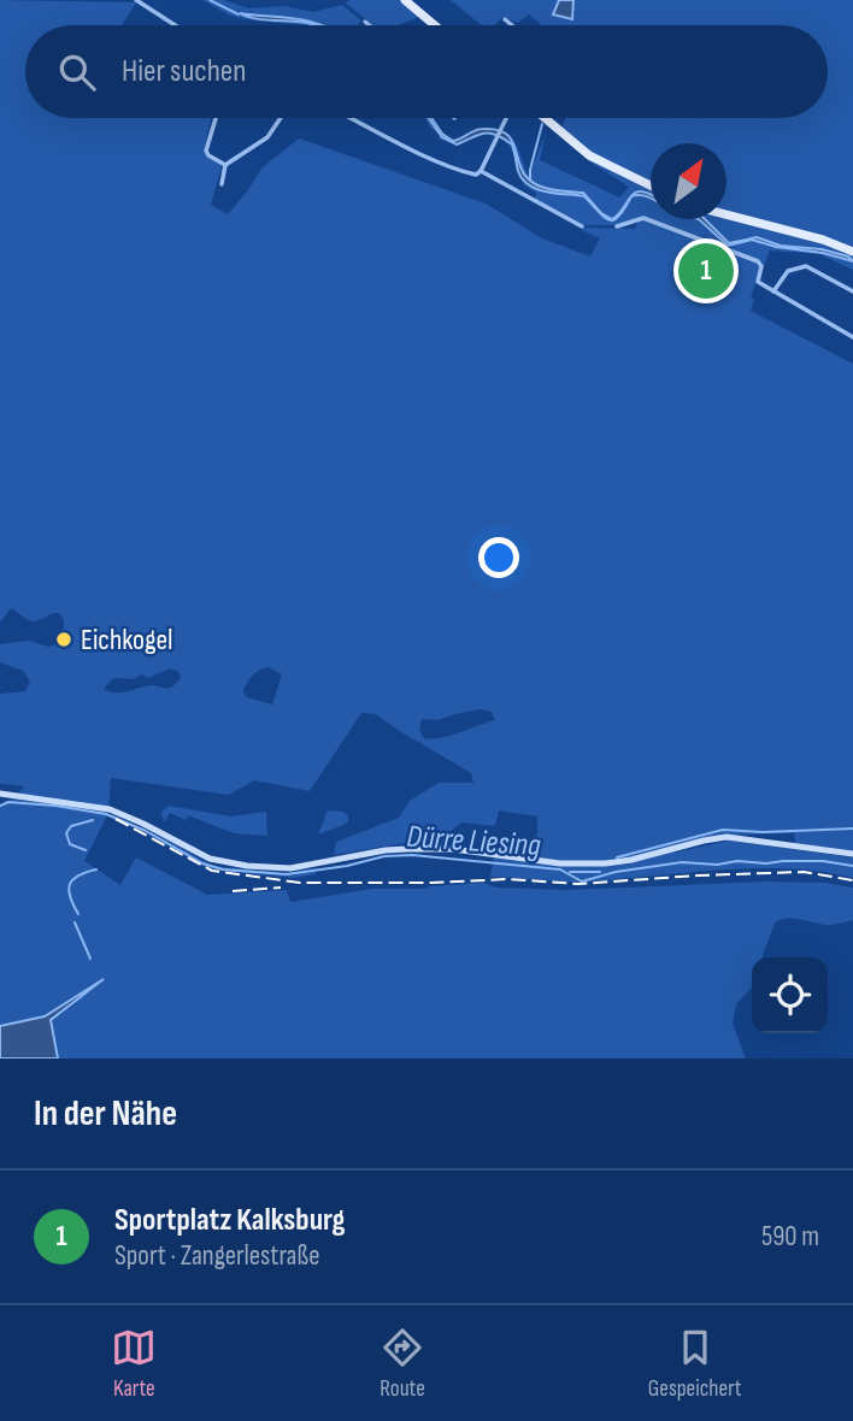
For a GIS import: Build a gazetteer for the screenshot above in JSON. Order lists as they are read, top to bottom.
{
  "water": ["Dürre Liesing"],
  "places": ["Eichkogel"],
  "north": "top right",
  "page": {
    "search": "Hier suchen",
    "pins": "1",
    "heading": "In der Nähe",
    "list": [
      {
        "mark": "1",
        "name": "Sportplatz Kalksburg",
        "note": "Sport · Zangerlestraße",
        "value": "590 m"
      }
    ],
    "nav": ["Karte", "Route", "Gespeichert"]
  }
}
